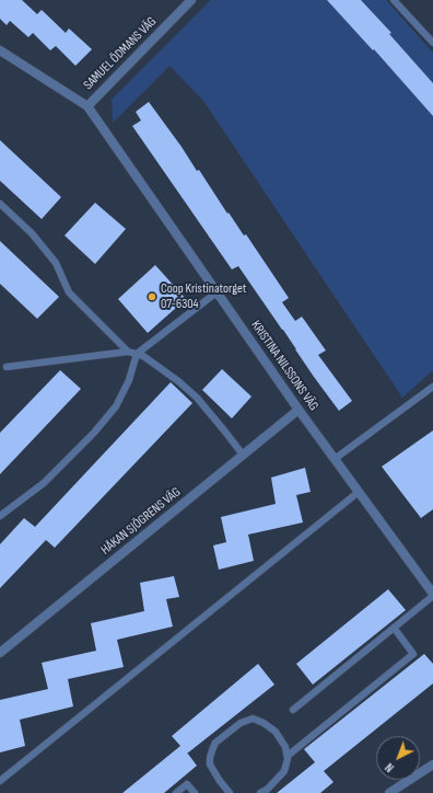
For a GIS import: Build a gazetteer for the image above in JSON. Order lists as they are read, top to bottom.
{
  "streets": {
    "street": ["SAMUEL ÖDMANS VÄG", "KRISTINA NILSSONS VÄG", "HÅKAN SJÖGRENS VÄG"]
  },
  "crossings": [
    ["SAMUEL ÖDMANS VÄG", "KRISTINA NILSSONS VÄG"],
    ["KRISTINA NILSSONS VÄG", "HÅKAN SJÖGRENS VÄG"]
  ],
  "places": ["Coop Kristinatorget 07-6304"],
  "north": "bottom left"
}
